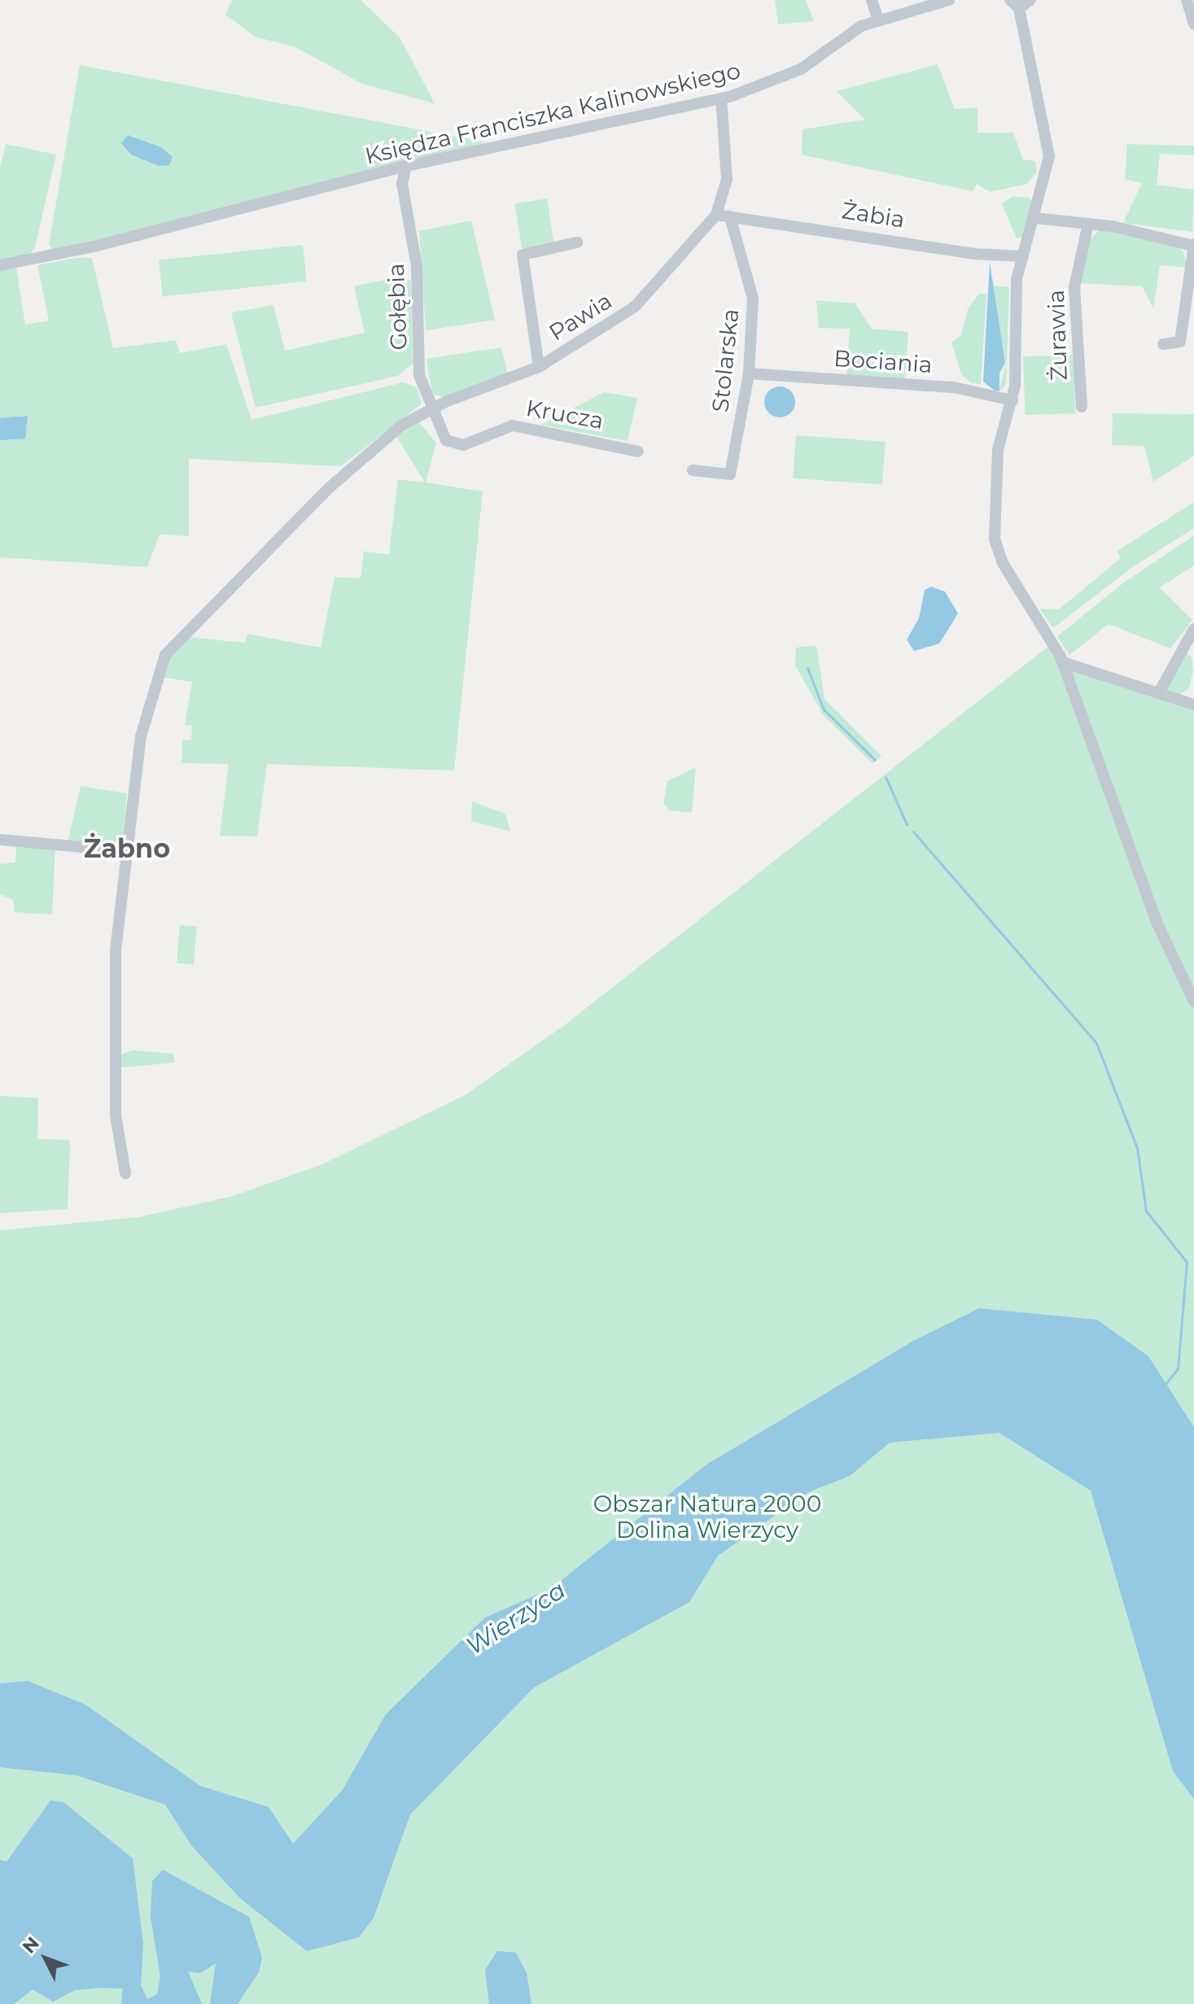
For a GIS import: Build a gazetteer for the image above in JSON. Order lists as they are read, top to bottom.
{
  "streets": {
    "street": [
      "Księdza Franciszka Kalinowskiego",
      "Żabia",
      "Gołębia",
      "Pawia",
      "Żurawia",
      "Stolarska",
      "Bociania",
      "Krucza"
    ]
  },
  "crossings": [
    ["Księdza Franciszka Kalinowskiego", "Gołębia"],
    ["Księdza Franciszka Kalinowskiego", "Pawia"],
    ["Żabia", "Pawia"],
    ["Żabia", "Stolarska"],
    ["Gołębia", "Pawia"],
    ["Gołębia", "Krucza"],
    ["Pawia", "Krucza"],
    ["Stolarska", "Bociania"]
  ],
  "districts": ["Żabno"],
  "water": ["Wierzyca"],
  "parks": ["Obszar Natura 2000 Dolina Wierzycy"],
  "north": "top left"
}
